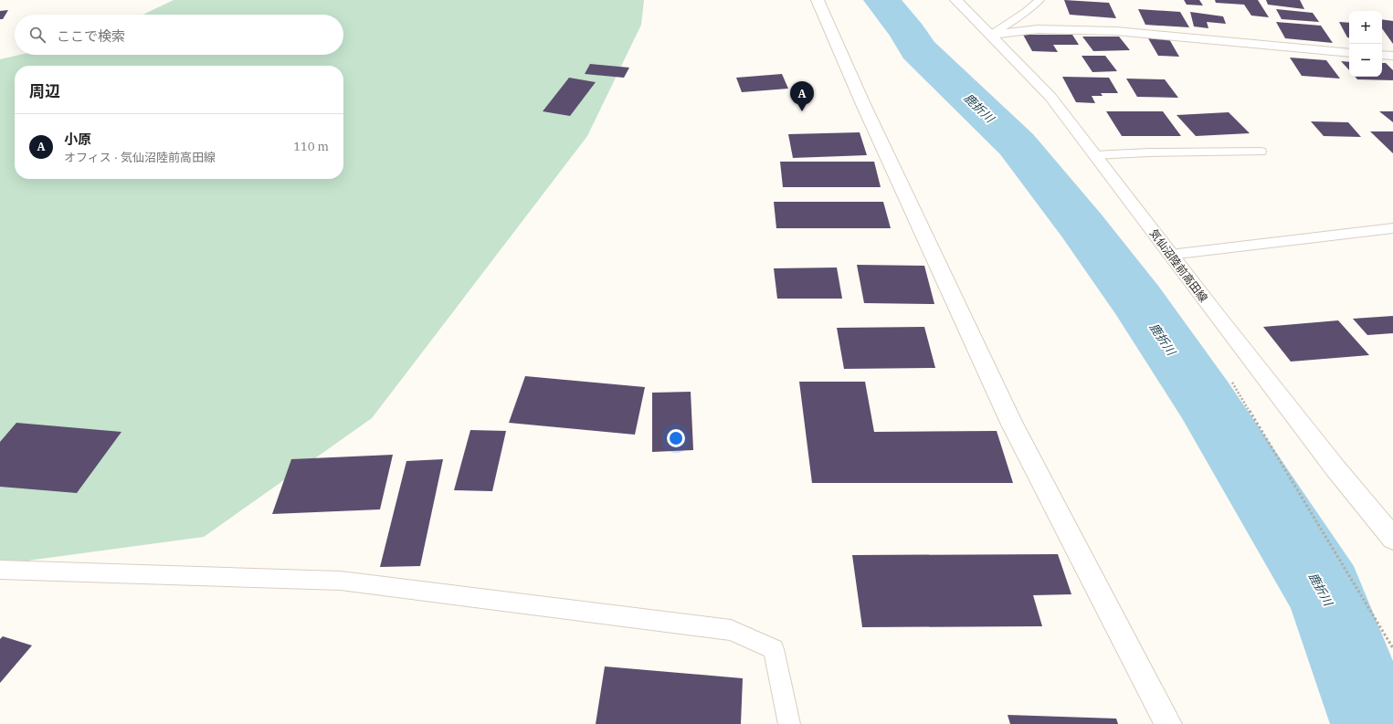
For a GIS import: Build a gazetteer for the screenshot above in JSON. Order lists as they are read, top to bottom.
{
  "streets": {
    "street": ["気仙沼陸前高田線"]
  },
  "water": ["鹿折川"],
  "page": {
    "map_buttons": ["+", "−"],
    "search": "ここで検索",
    "heading": "周辺",
    "pins": "A",
    "list": [
      {
        "mark": "A",
        "name": "小原",
        "note": "オフィス · 気仙沼陸前高田線",
        "value": "110 m"
      }
    ]
  }
}
